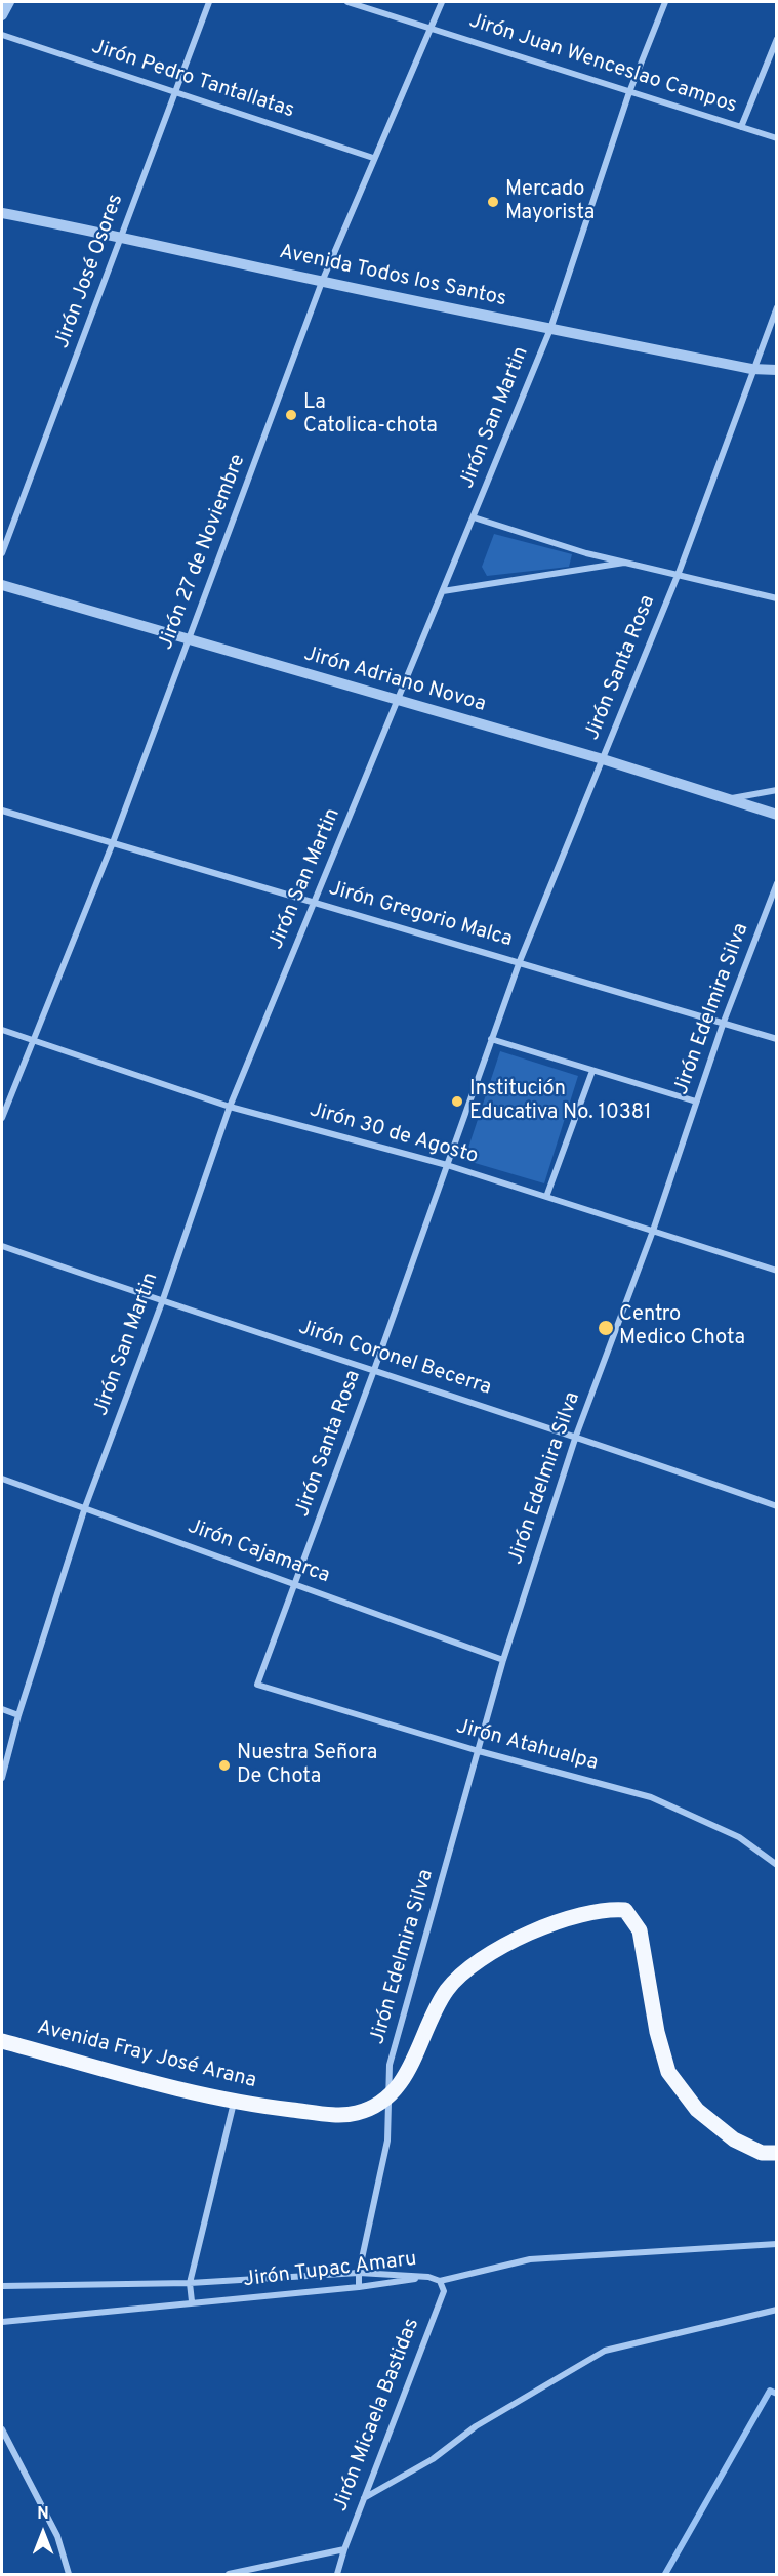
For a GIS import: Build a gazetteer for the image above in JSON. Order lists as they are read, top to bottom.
{
  "streets": {
    "main road": ["Avenida Fray José Arana"],
    "street": [
      "Jirón Juan Wenceslao Campos",
      "Jirón Pedro Tantallatas",
      "Jirón José Osores",
      "Avenida Todos los Santos",
      "Jirón San Martin",
      "Jirón 27 de Noviembre",
      "Jirón Santa Rosa",
      "Jirón Adriano Novoa",
      "Jirón Gregorio Malca",
      "Jirón Edelmira Silva",
      "Jirón 30 de Agosto",
      "Jirón Coronel Becerra",
      "Jirón Cajamarca",
      "Jirón Atahualpa",
      "Jirón Tupac Amaru",
      "Jirón Micaela Bastidas"
    ]
  },
  "crossings": [
    ["Jirón Juan Wenceslao Campos", "Jirón San Martin"],
    ["Jirón Juan Wenceslao Campos", "Jirón 27 de Noviembre"],
    ["Jirón Pedro Tantallatas", "Jirón José Osores"],
    ["Jirón Pedro Tantallatas", "Jirón 27 de Noviembre"],
    ["Jirón José Osores", "Avenida Todos los Santos"],
    ["Avenida Todos los Santos", "Jirón San Martin"],
    ["Avenida Todos los Santos", "Jirón 27 de Noviembre"],
    ["Avenida Todos los Santos", "Jirón Santa Rosa"],
    ["Jirón San Martin", "Jirón Adriano Novoa"],
    ["Jirón San Martin", "Jirón Gregorio Malca"],
    ["Jirón San Martin", "Jirón 30 de Agosto"],
    ["Jirón San Martin", "Jirón Coronel Becerra"],
    ["Jirón San Martin", "Jirón Cajamarca"],
    ["Jirón 27 de Noviembre", "Jirón Adriano Novoa"],
    ["Jirón 27 de Noviembre", "Jirón Gregorio Malca"],
    ["Jirón 27 de Noviembre", "Jirón 30 de Agosto"],
    ["Jirón Santa Rosa", "Jirón Adriano Novoa"],
    ["Jirón Santa Rosa", "Jirón Gregorio Malca"],
    ["Jirón Santa Rosa", "Jirón 30 de Agosto"],
    ["Jirón Santa Rosa", "Jirón Coronel Becerra"],
    ["Jirón Santa Rosa", "Jirón Cajamarca"],
    ["Jirón Santa Rosa", "Jirón Atahualpa"],
    ["Jirón Gregorio Malca", "Jirón Edelmira Silva"],
    ["Jirón Edelmira Silva", "Jirón 30 de Agosto"],
    ["Jirón Edelmira Silva", "Jirón Coronel Becerra"],
    ["Jirón Edelmira Silva", "Jirón Cajamarca"],
    ["Jirón Edelmira Silva", "Jirón Atahualpa"],
    ["Jirón Edelmira Silva", "Avenida Fray José Arana"],
    ["Jirón Edelmira Silva", "Jirón Tupac Amaru"]
  ],
  "places": [
    "Mercado Mayorista",
    "La Catolica-chota",
    "Institución Educativa No. 10381",
    "Centro Medico Chota",
    "Nuestra Señora De Chota"
  ],
  "north": "top"
}
